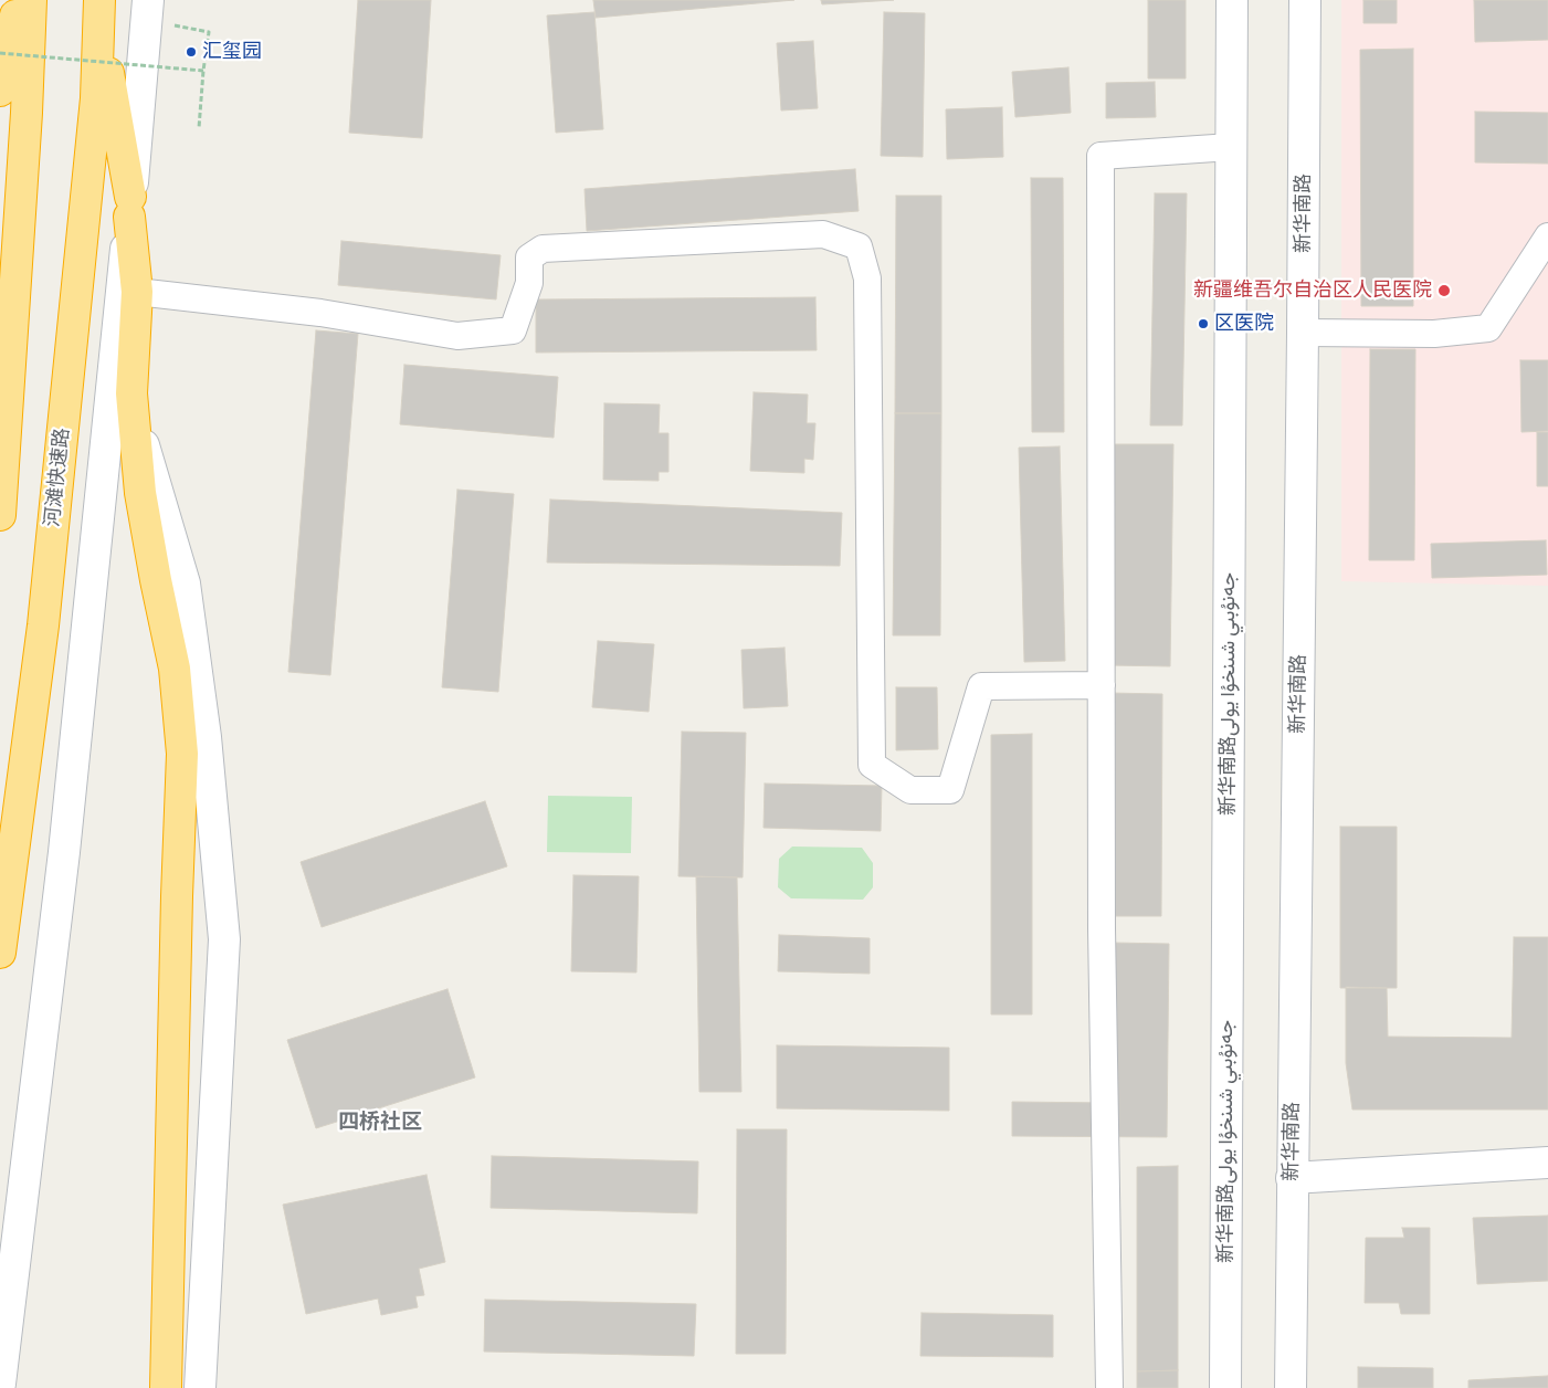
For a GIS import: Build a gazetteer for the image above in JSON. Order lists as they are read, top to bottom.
{
  "streets": {
    "highway": ["河滩快速路"],
    "main road": ["新华南路", "新华南路جەنۇبىي شىنخۇا يولى"]
  },
  "districts": ["四桥社区"],
  "places": ["汇玺园", "新疆维吾尔自治区人民医院", "区医院"]
}
